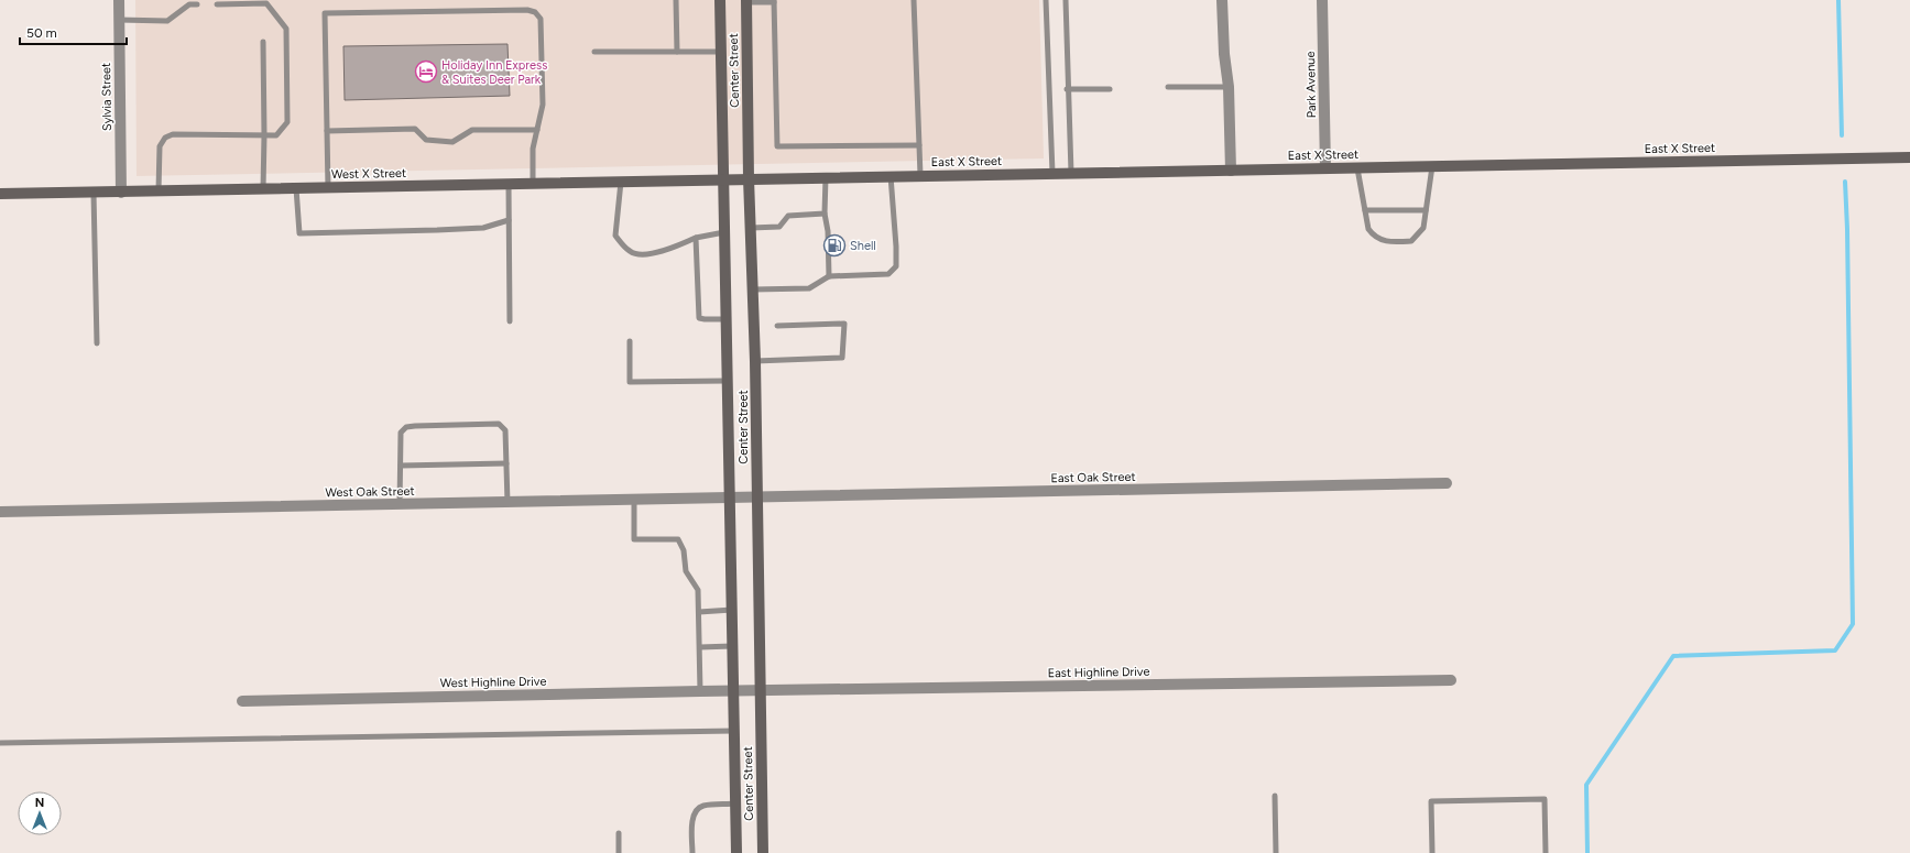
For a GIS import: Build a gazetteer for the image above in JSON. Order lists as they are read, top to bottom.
{
  "streets": {
    "street": [
      "Center Street",
      "Park Avenue",
      "Sylvia Street",
      "East X Street",
      "West X Street",
      "East Oak Street",
      "West Oak Street",
      "East Highline Drive",
      "West Highline Drive"
    ]
  },
  "crossings": [
    ["Center Street", "East X Street"],
    ["Center Street", "West X Street"],
    ["Center Street", "East Oak Street"],
    ["Center Street", "West Oak Street"],
    ["Center Street", "East Highline Drive"],
    ["Center Street", "West Highline Drive"],
    ["Park Avenue", "East X Street"],
    ["Sylvia Street", "West X Street"],
    ["East X Street", "West X Street"],
    ["East Oak Street", "West Oak Street"],
    ["East Highline Drive", "West Highline Drive"]
  ],
  "places": {
    "hotel": ["Holiday Inn Express & Suites Deer Park"],
    "fuel station": ["Shell"]
  },
  "scale_bar": "50 m",
  "north": "top"
}
